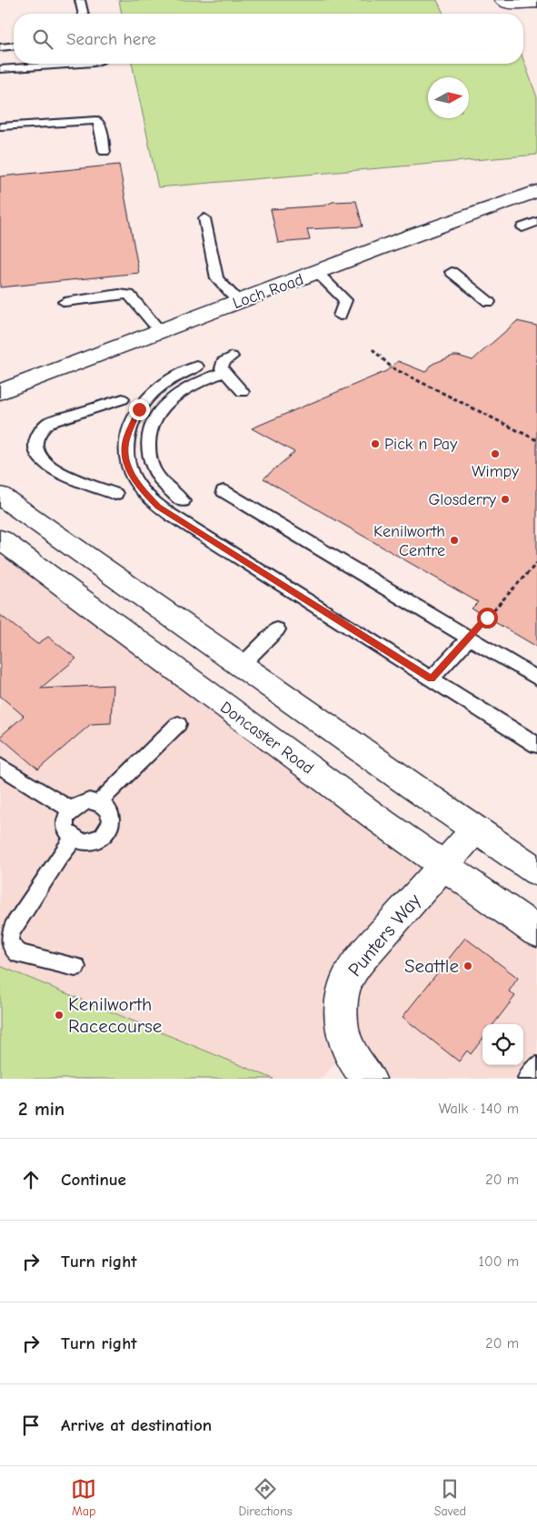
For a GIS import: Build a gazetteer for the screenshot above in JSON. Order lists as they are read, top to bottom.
{
  "streets": {
    "street": ["Loch Road", "Doncaster Road", "Punters Way"]
  },
  "crossings": [
    ["Doncaster Road", "Punters Way"]
  ],
  "places": [
    "Pick n Pay",
    "Wimpy",
    "Glosderry",
    "Kenilworth Centre",
    "Seattle",
    "Kenilworth Racecourse"
  ],
  "north": "right",
  "page": {
    "search": "Search here",
    "heading": ["2 min", "Walk · 140 m"],
    "list": [
      ["Continue", "20 m"],
      ["Turn right", "100 m"],
      ["Turn right", "20 m"],
      "Arrive at destination"
    ],
    "nav": ["Map", "Directions", "Saved"]
  }
}
